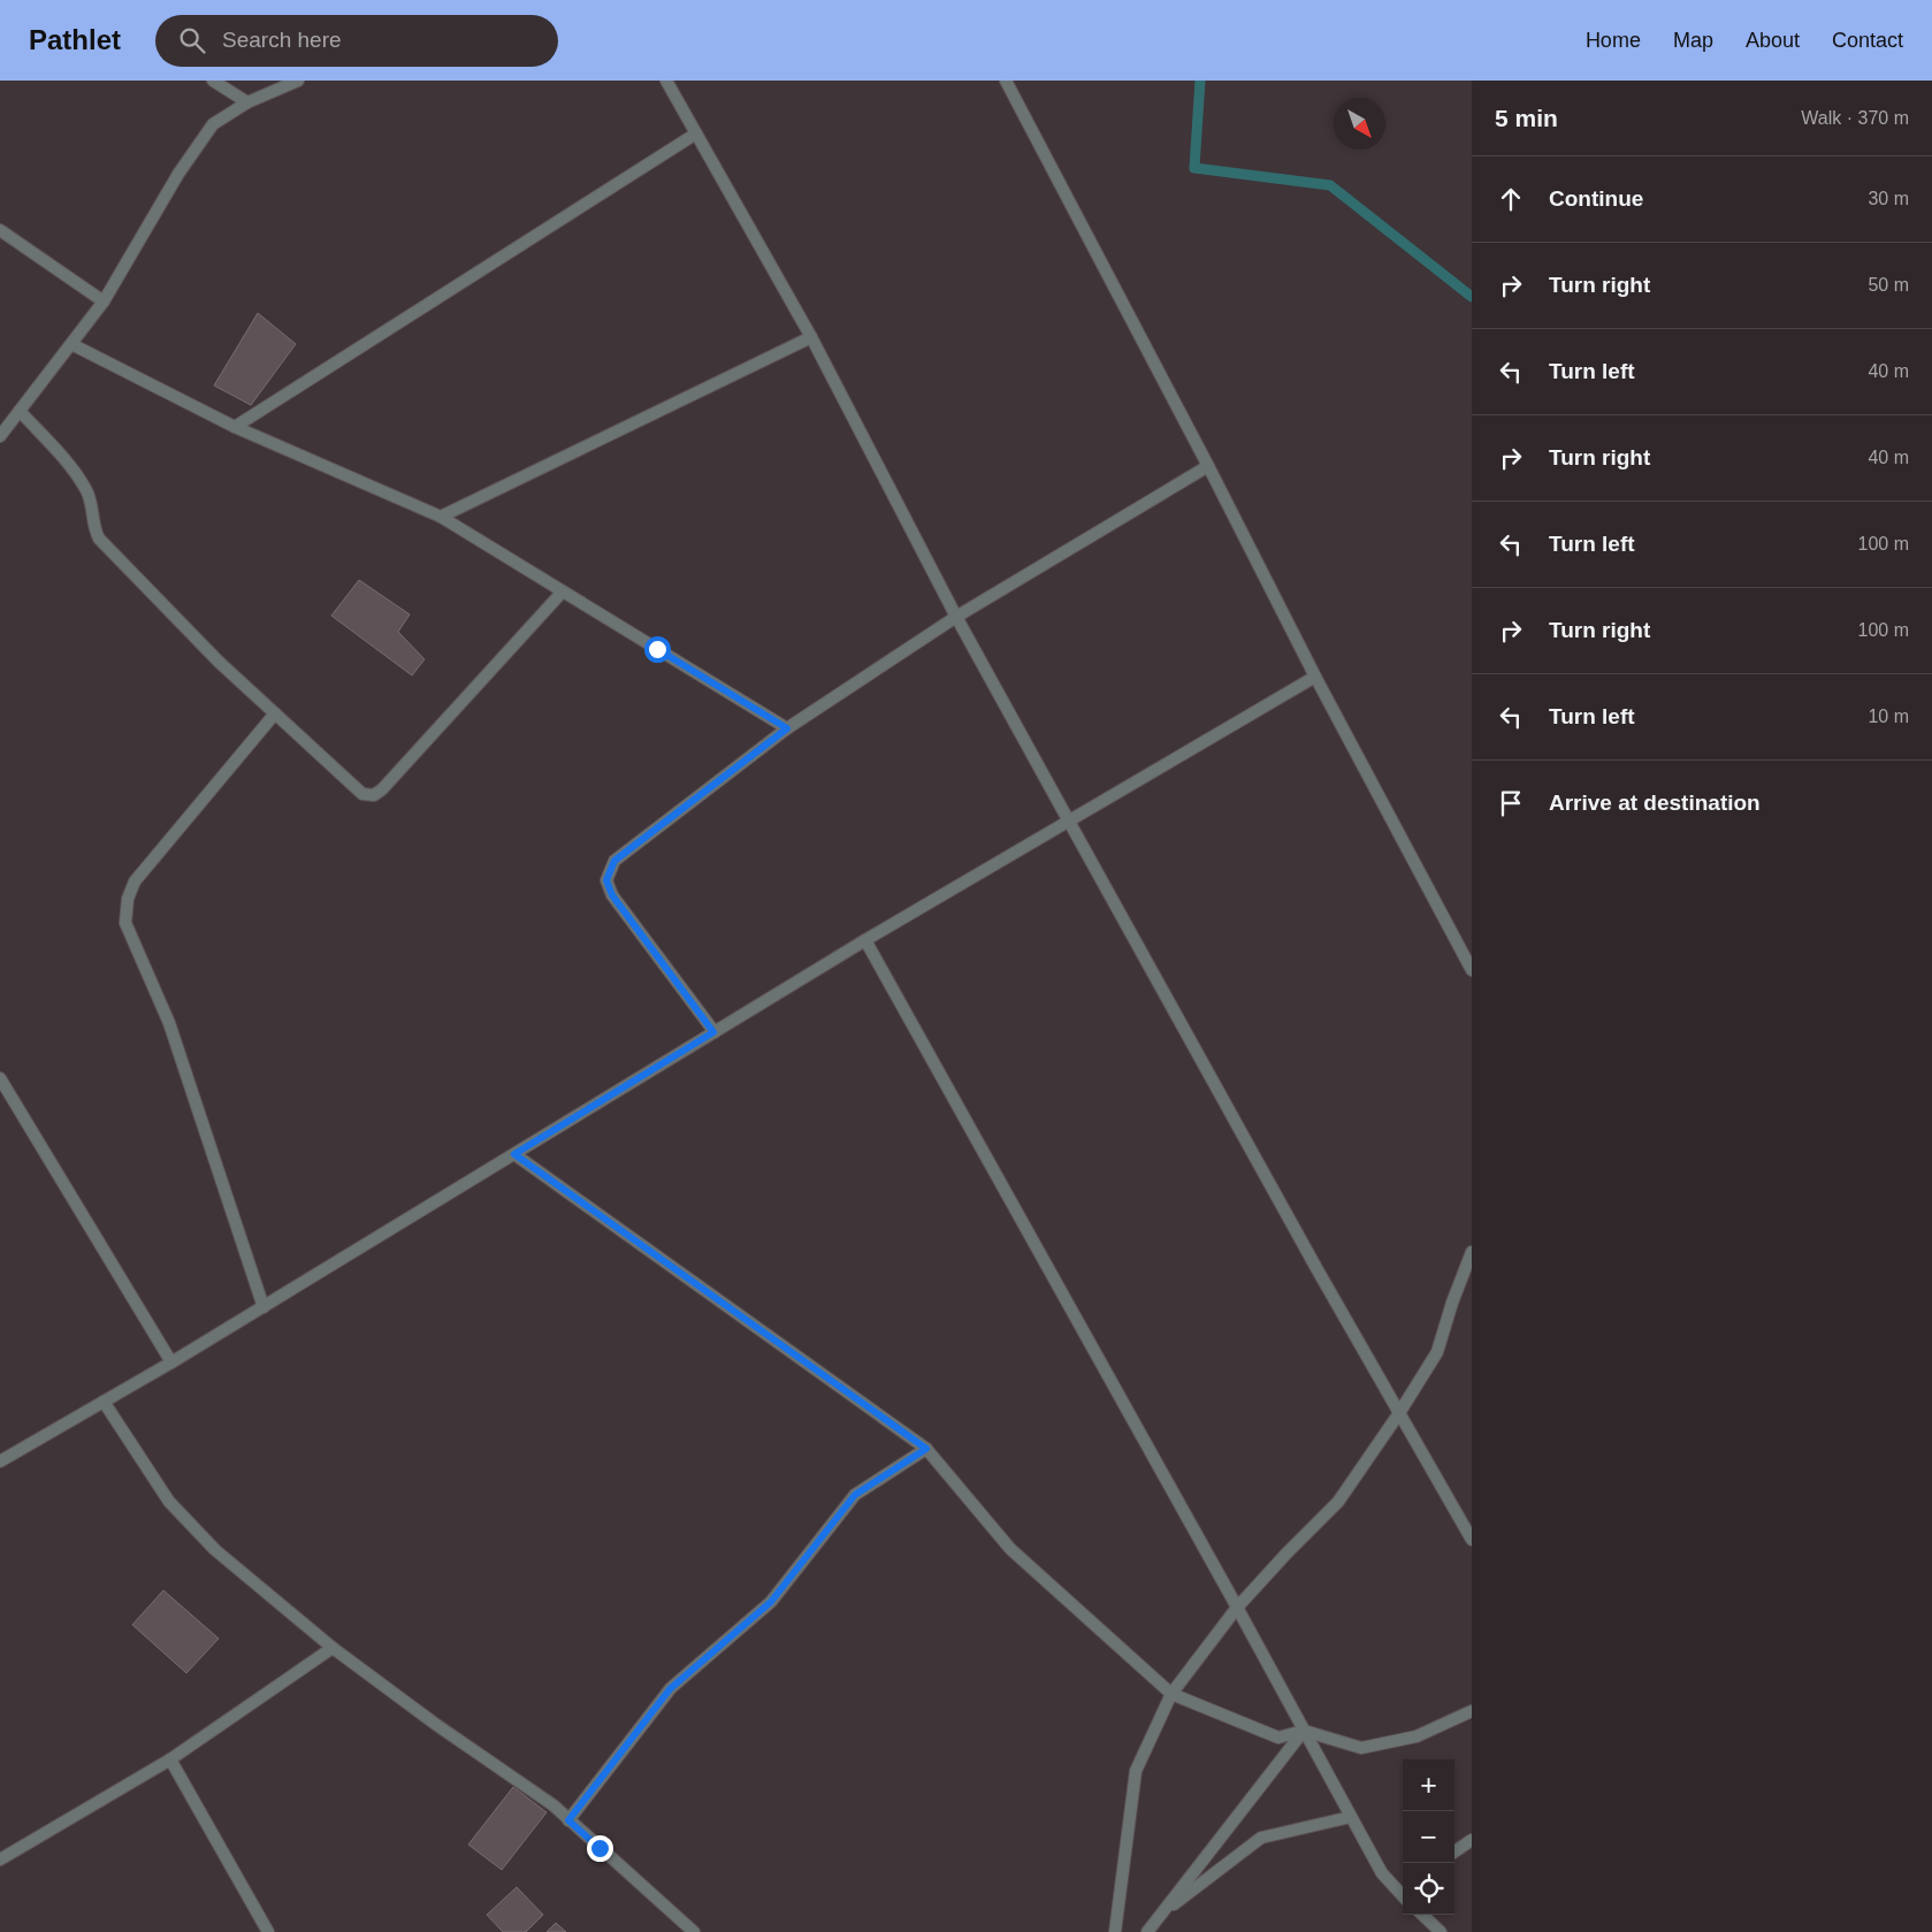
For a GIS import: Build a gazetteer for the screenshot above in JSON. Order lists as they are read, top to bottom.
{
  "north": "bottom right",
  "page": {
    "header": "Pathlet",
    "search": "Search here",
    "nav": [
      "Home",
      "Map",
      "About",
      "Contact"
    ],
    "heading": ["5 min", "Walk · 370 m"],
    "list": [
      ["Continue", "30 m"],
      ["Turn right", "50 m"],
      ["Turn left", "40 m"],
      ["Turn right", "40 m"],
      ["Turn left", "100 m"],
      ["Turn right", "100 m"],
      ["Turn left", "10 m"],
      "Arrive at destination"
    ],
    "map_buttons": ["+", "−"]
  }
}
